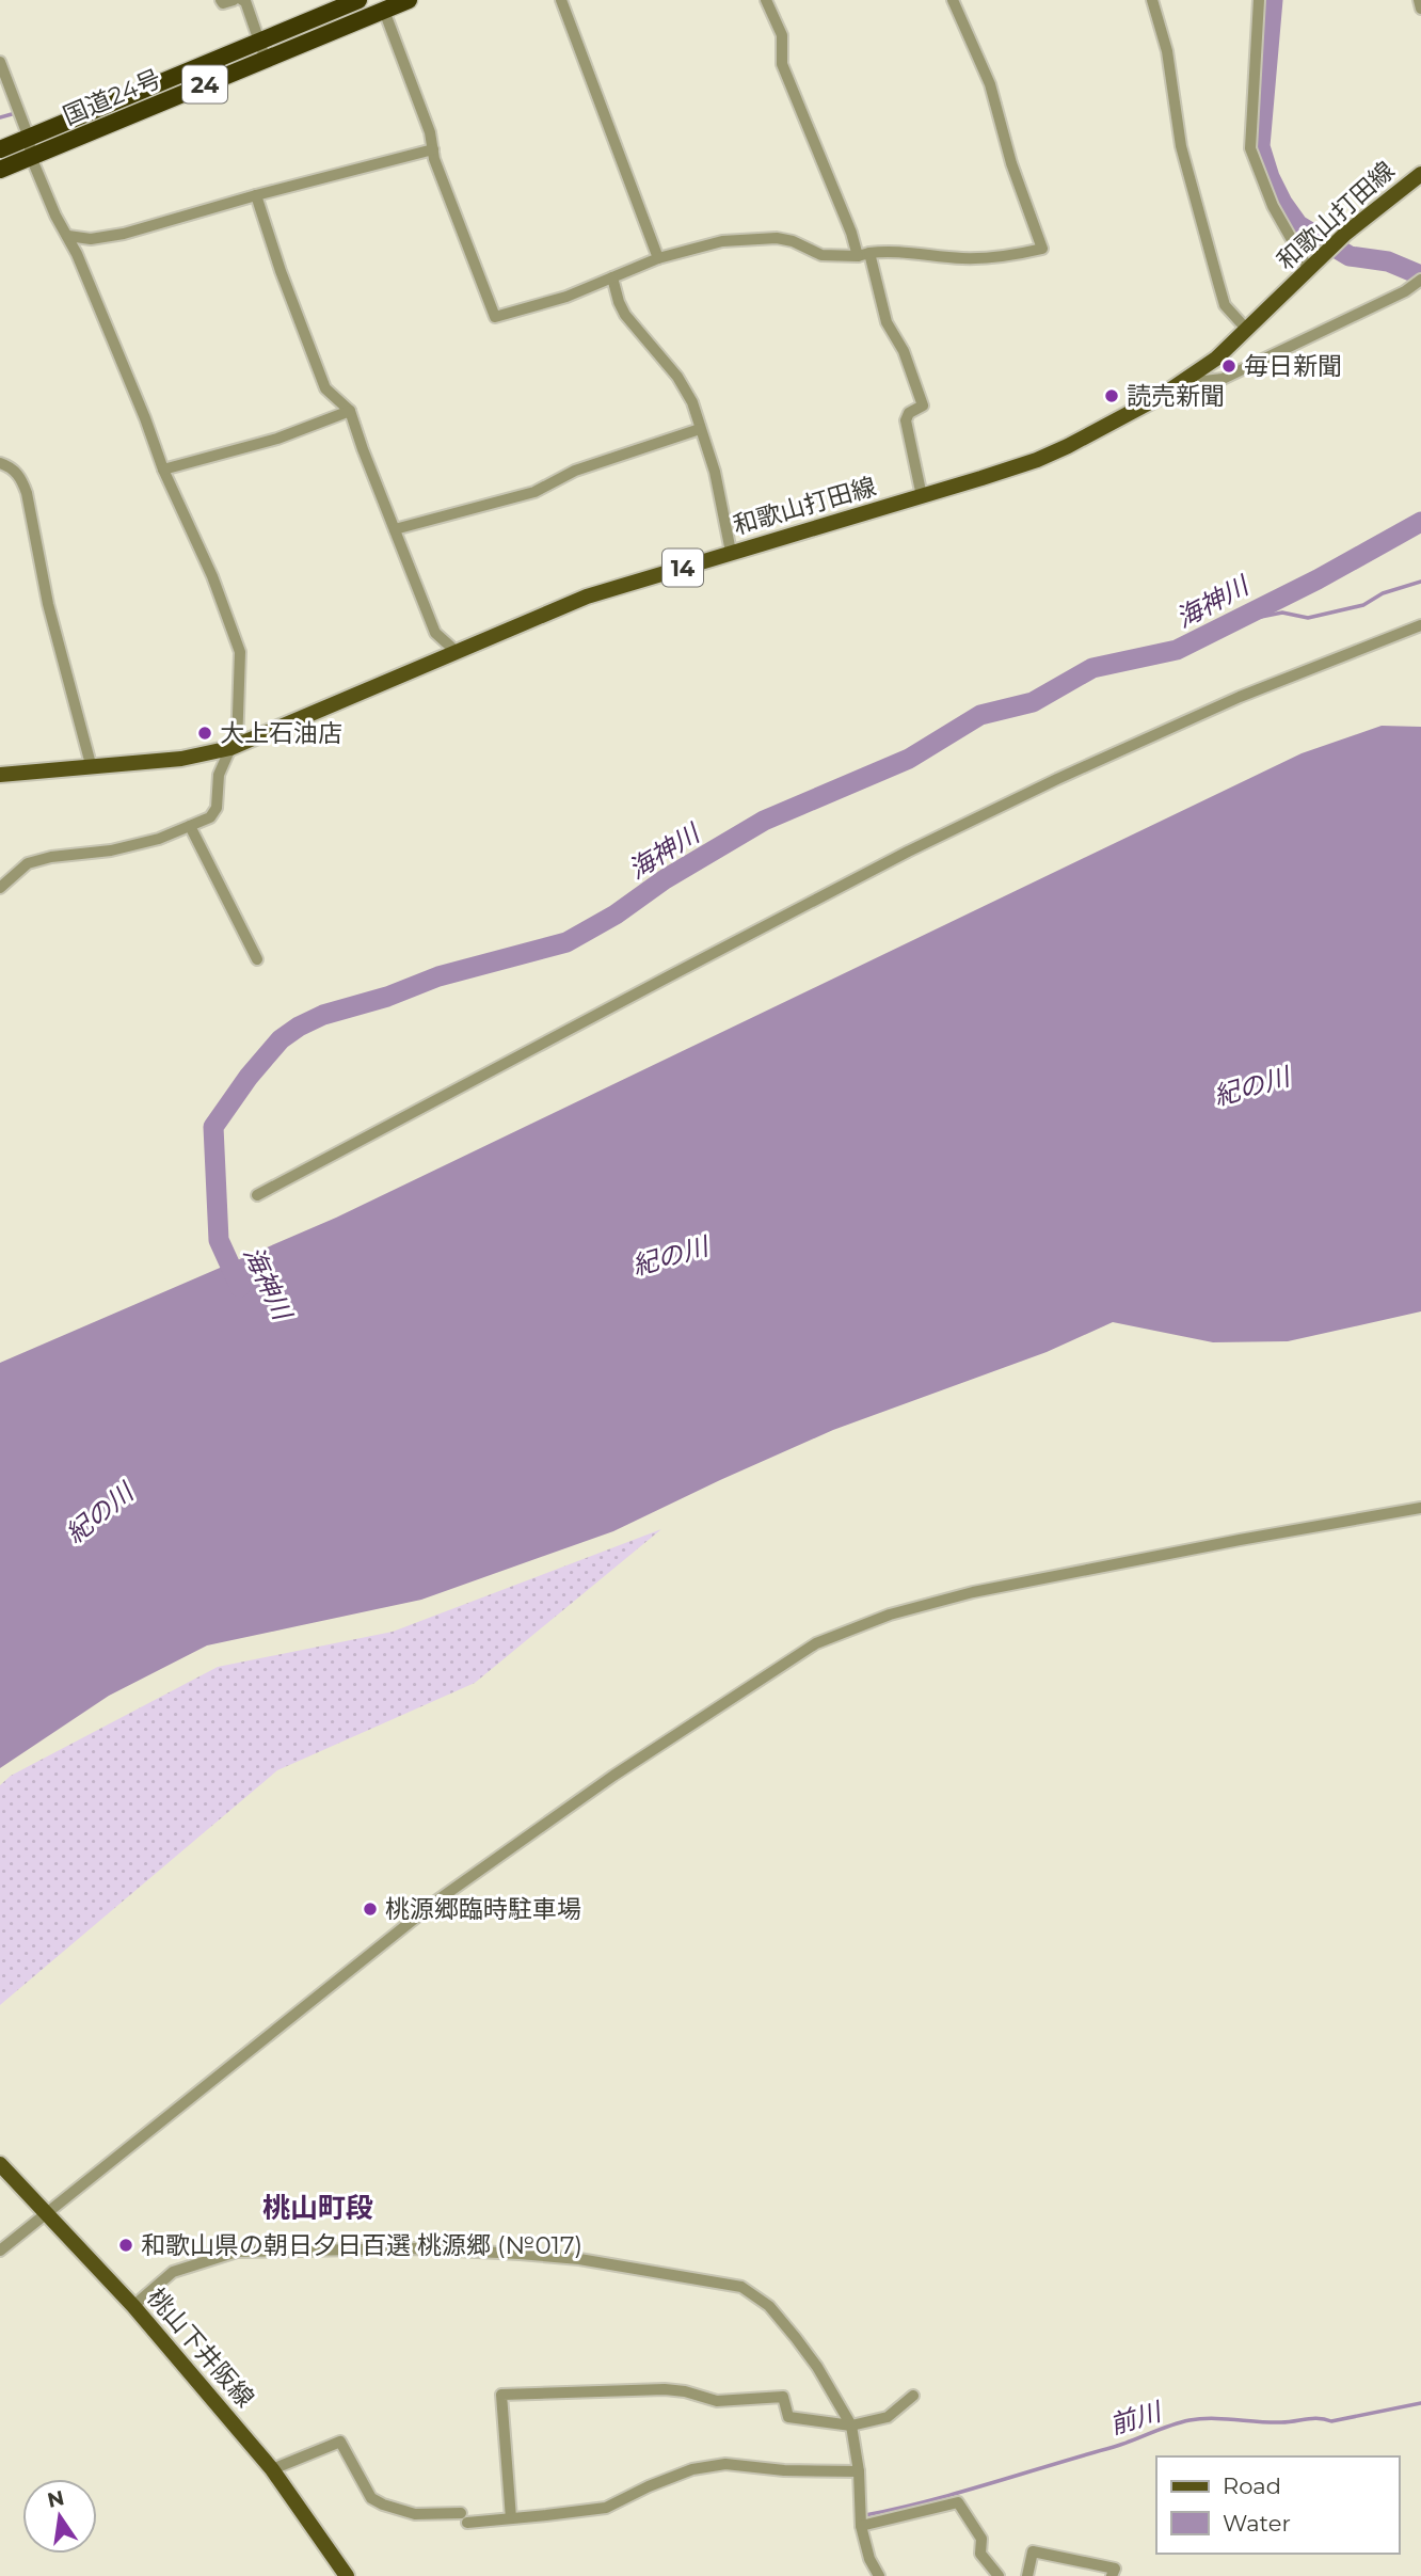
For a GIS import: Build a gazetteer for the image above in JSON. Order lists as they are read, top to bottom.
{
  "streets": {
    "highway": ["24", "国道24号"],
    "main road": ["和歌山打田線", "14", "桃山下井阪線"]
  },
  "districts": ["桃山町段"],
  "water": ["海神川", "紀の川", "前川"],
  "places": [
    "毎日新聞",
    "読売新聞",
    "大上石油店",
    "桃源郷臨時駐車場",
    "和歌山県の朝日夕日百選 桃源郷 (№017)"
  ],
  "legend": ["Road", "Water"],
  "north": "top"
}
